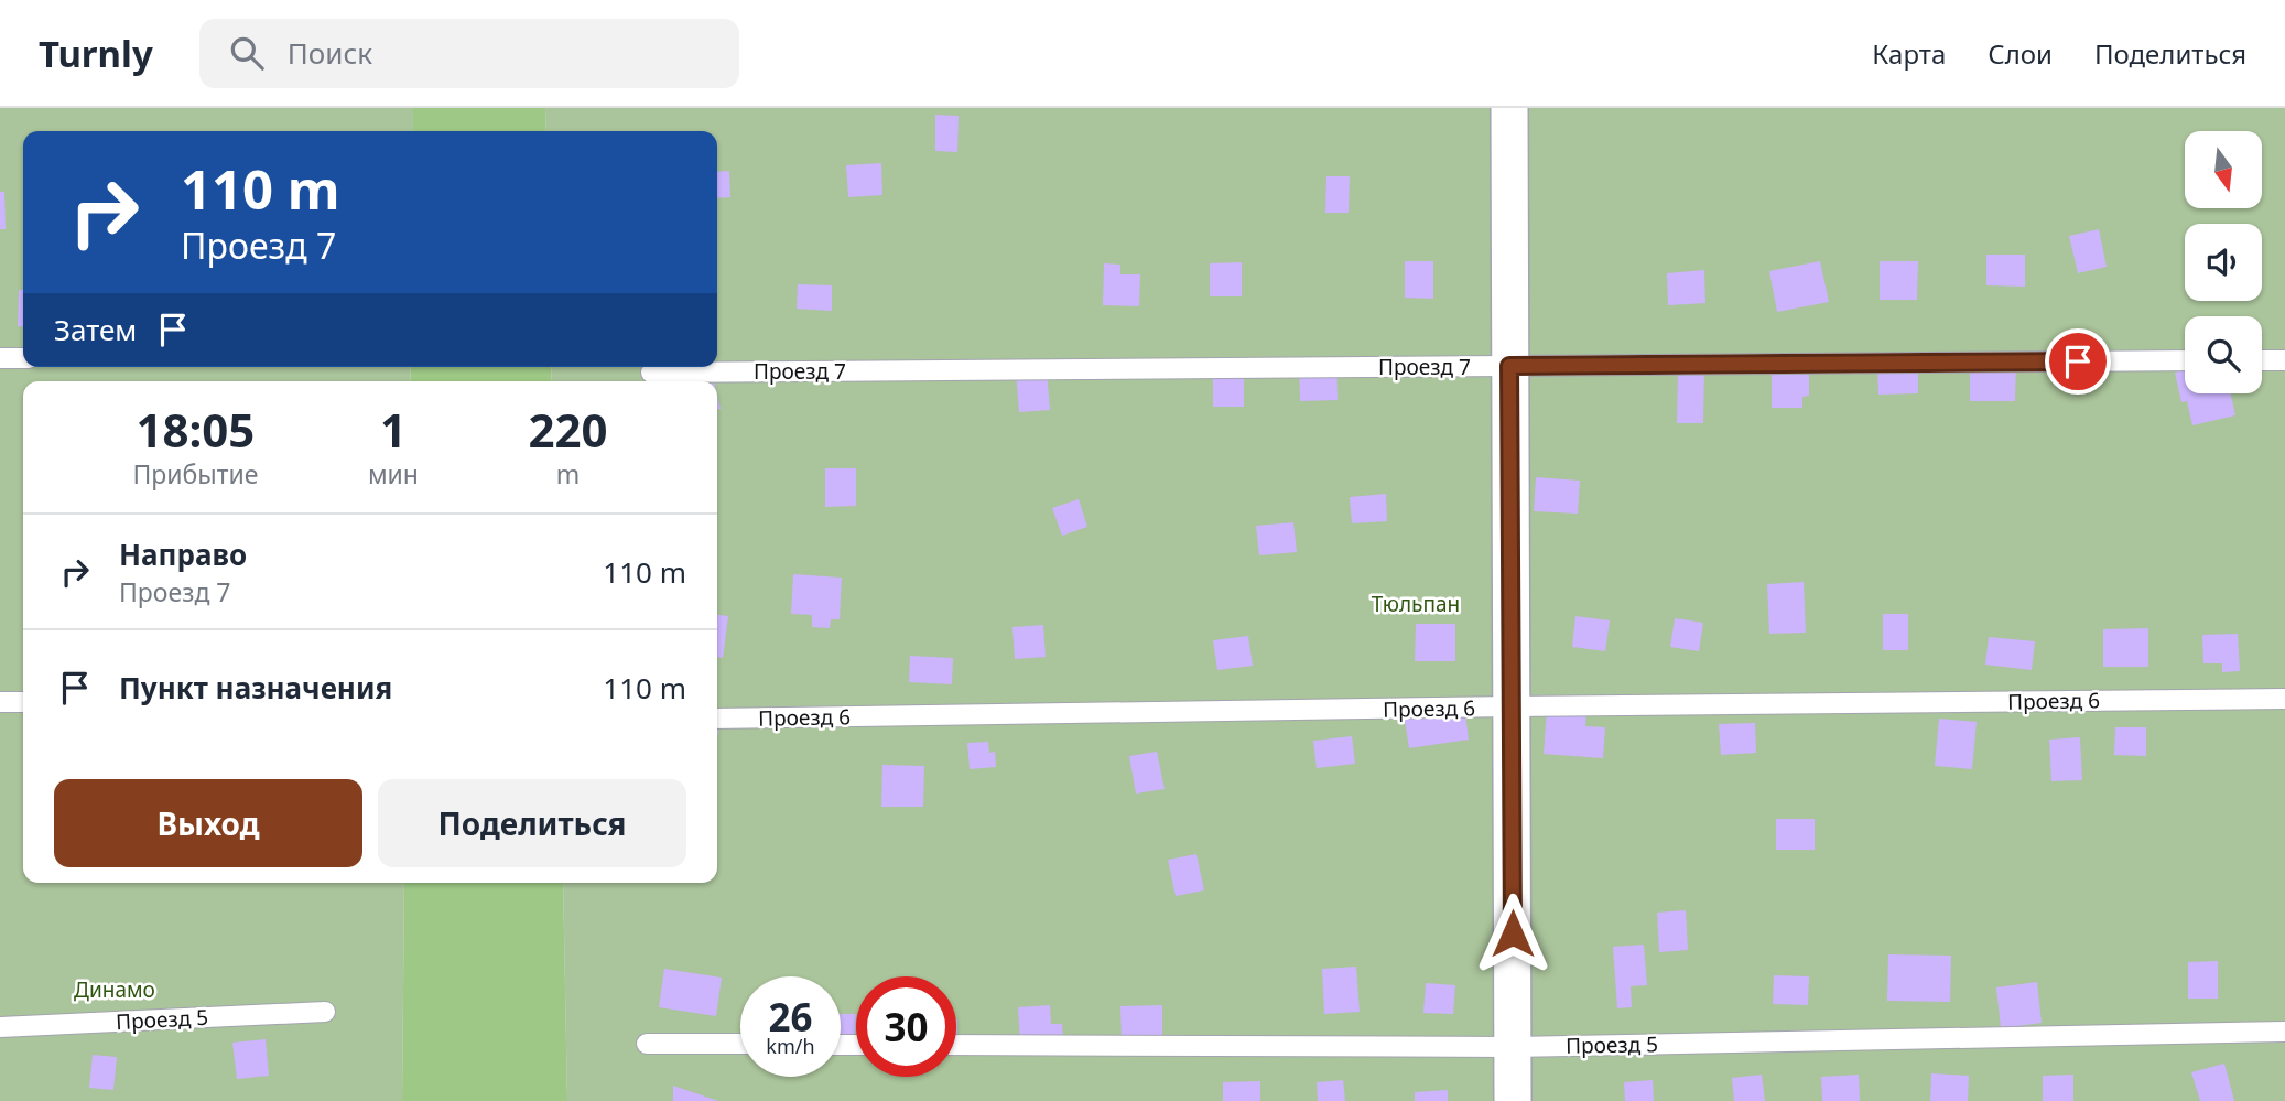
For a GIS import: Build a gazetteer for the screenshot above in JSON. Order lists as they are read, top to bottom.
{
  "streets": {
    "lane": ["Проезд 7", "Проезд 6", "Проезд 5"]
  },
  "parks": ["Тюльпан", "Динамо"],
  "north": "bottom",
  "page": {
    "header": "Turnly",
    "search": "Поиск",
    "nav": ["Карта", "Слои", "Поделиться"],
    "turn": ["110 m", "Проезд 7"],
    "then": "Затем",
    "eta": [
      "18:05",
      "Прибытие",
      "1",
      "мин",
      "220",
      "m"
    ],
    "list": [
      {
        "name": "Направо",
        "note": "Проезд 7",
        "value": "110 m"
      },
      {
        "name": "Пункт назначения",
        "value": "110 m"
      }
    ],
    "buttons": ["Выход", "Поделиться"],
    "speed": "26 km/h",
    "limit": "30"
  }
}
